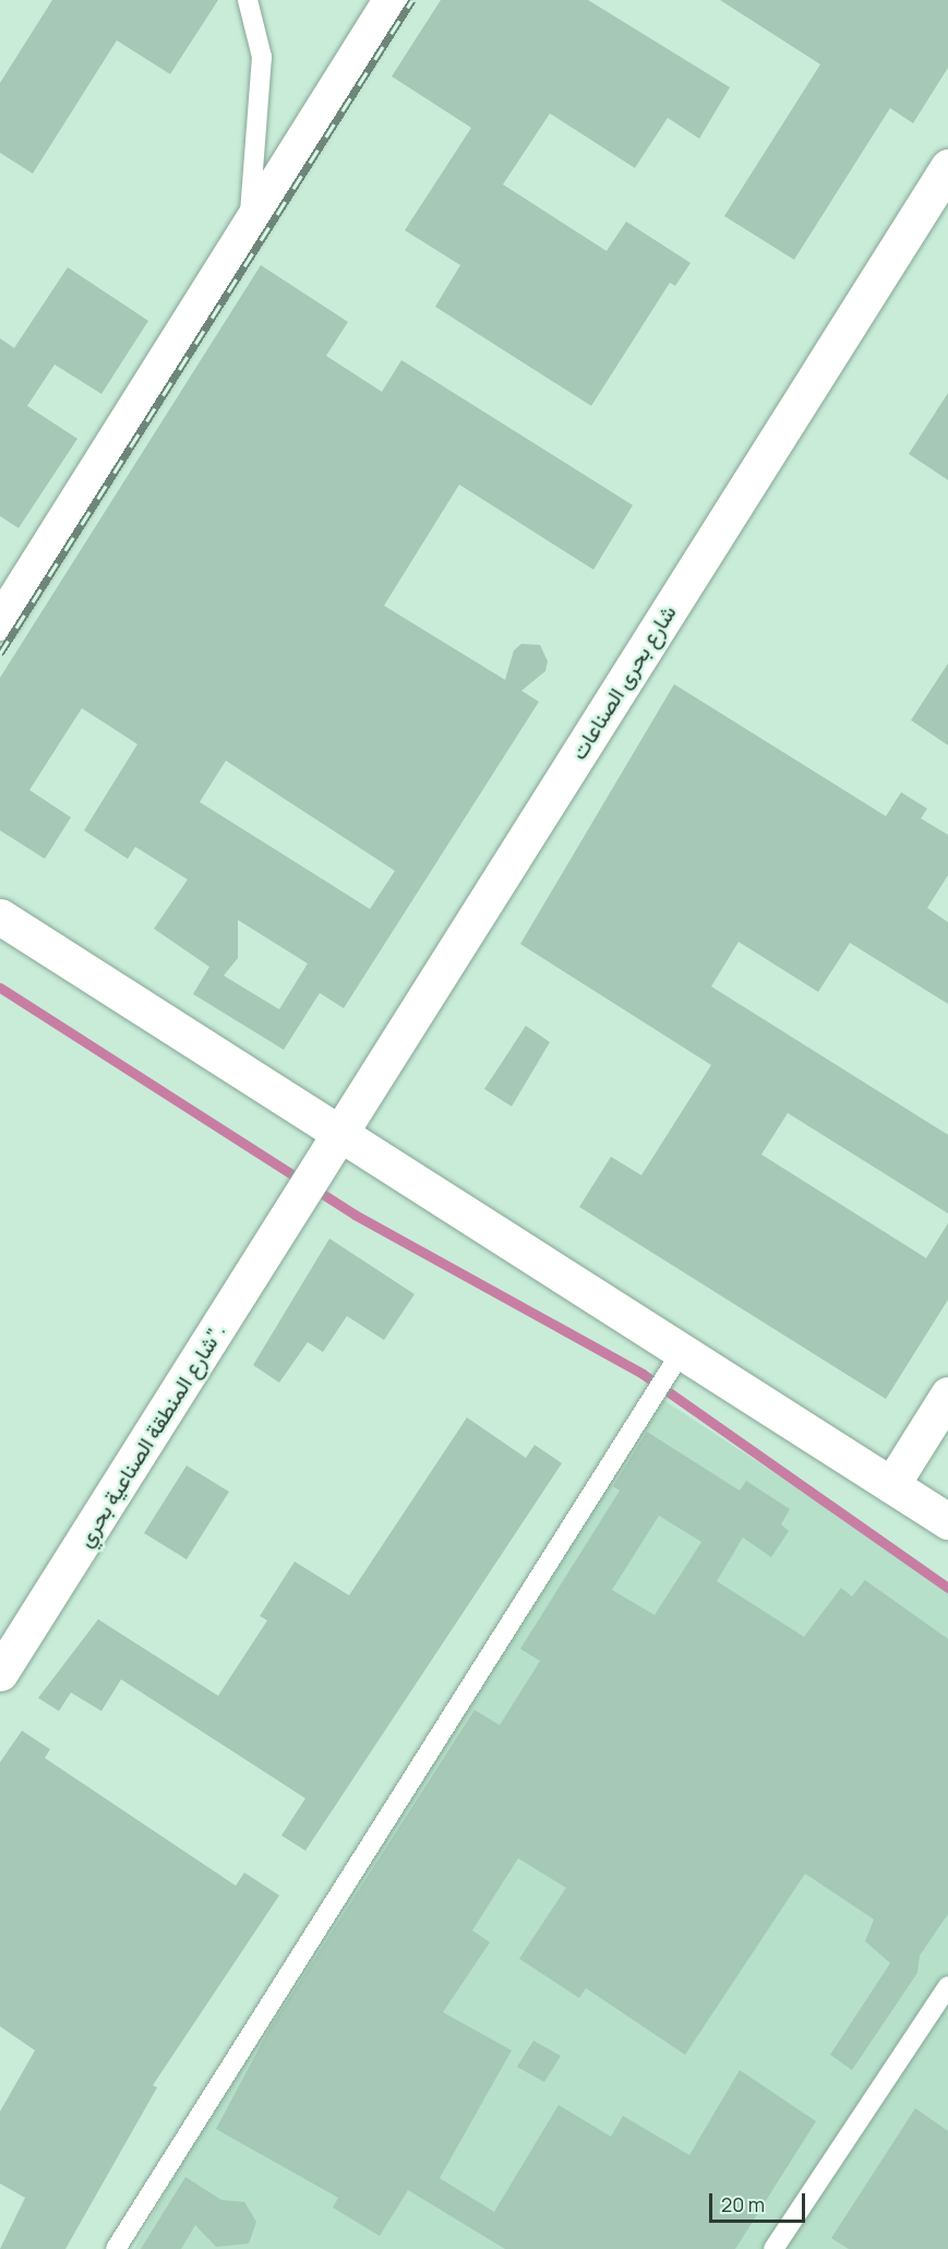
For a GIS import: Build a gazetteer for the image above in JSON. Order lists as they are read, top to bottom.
{
  "streets": {
    "street": ["شارع بحرى الصناعات", "شارع المنطقة الصناعية بحري\"."]
  },
  "crossings": [
    ["شارع بحرى الصناعات", "شارع المنطقة الصناعية بحري\"."]
  ],
  "scale_bar": "20 m"
}
